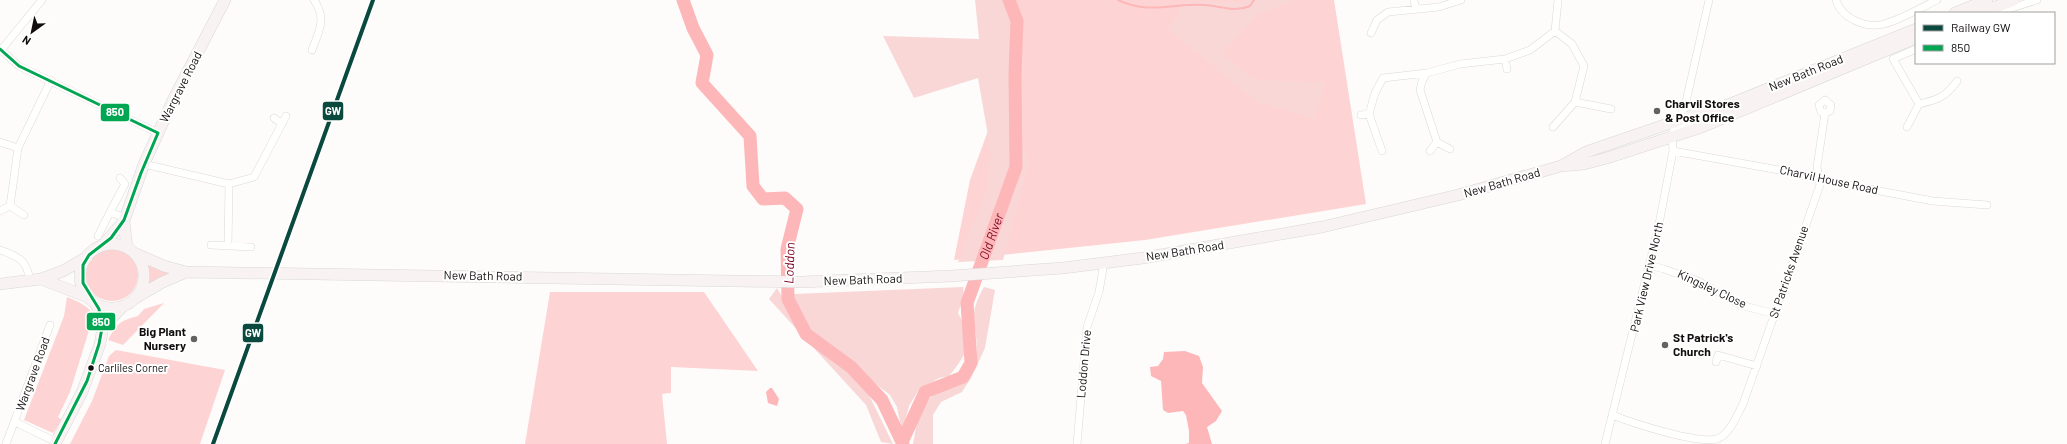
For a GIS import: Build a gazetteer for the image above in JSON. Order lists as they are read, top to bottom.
{
  "streets": {
    "main road": ["New Bath Road", "Wargrave Road"],
    "street": [
      "Charvil House Road",
      "St Patricks Avenue",
      "Park View Drive North",
      "Kingsley Close",
      "Loddon Drive"
    ]
  },
  "crossings": [
    ["New Bath Road", "Wargrave Road"],
    ["New Bath Road", "Park View Drive North"],
    ["New Bath Road", "Loddon Drive"],
    ["Charvil House Road", "St Patricks Avenue"],
    ["Charvil House Road", "Park View Drive North"],
    ["St Patricks Avenue", "Park View Drive North"],
    ["St Patricks Avenue", "Kingsley Close"],
    ["Park View Drive North", "Kingsley Close"]
  ],
  "water": ["Old River", "Loddon"],
  "places": [
    "Charvil Stores & Post Office",
    "Big Plant Nursery",
    "St Patrick's Church",
    "Carliles Corner"
  ],
  "lines": ["rail line GW", "transit line 850"],
  "legend": ["Railway GW", "850"],
  "north": "bottom left"
}
